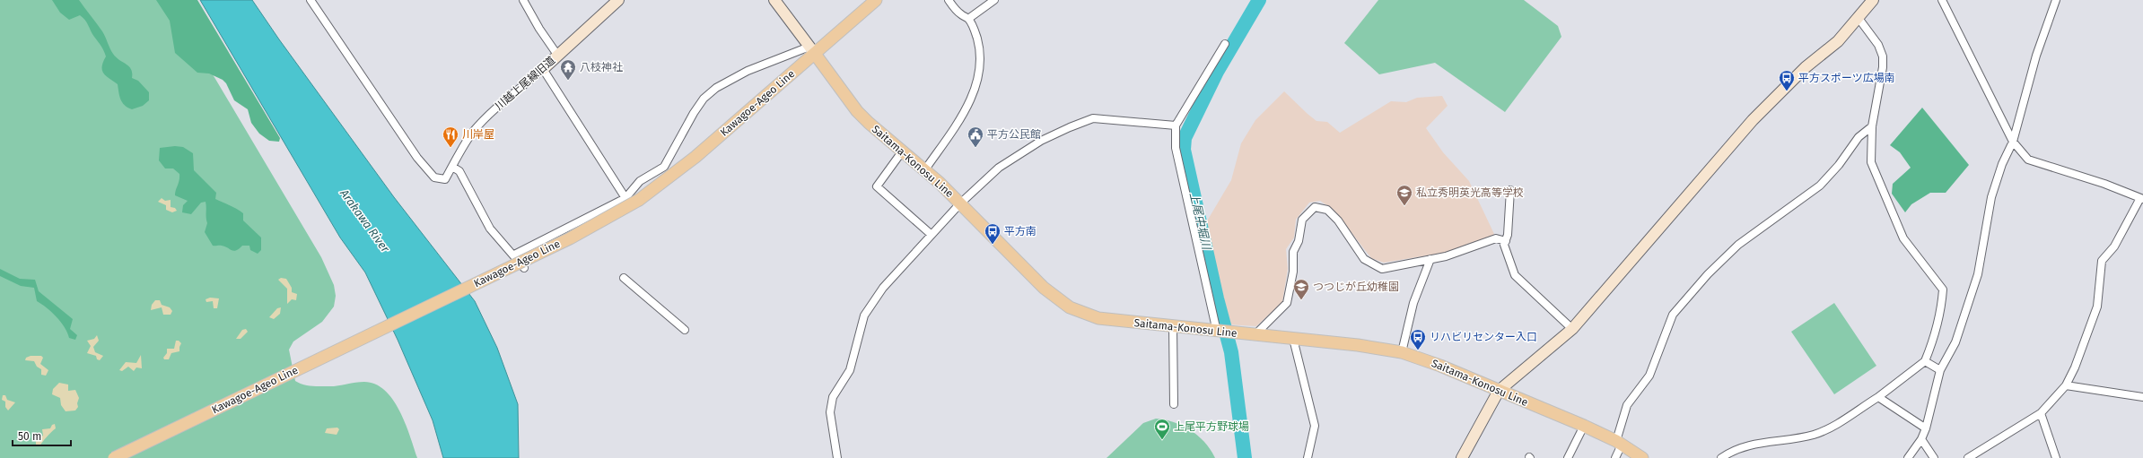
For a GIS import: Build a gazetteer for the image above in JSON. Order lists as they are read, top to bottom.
{
  "streets": {
    "main road": ["Kawagoe-Ageo Line", "Saitama-Konosu Line"],
    "street": ["川越上尾線旧道"]
  },
  "crossings": [
    ["Kawagoe-Ageo Line", "Saitama-Konosu Line"]
  ],
  "water": ["Arakawa River", "上尾中堀川"],
  "places": {
    "temple": ["八枝神社"],
    "bus stop": ["平方スポーツ広場南", "平方南", "リハビリセンター入口"],
    "restaurant": ["川岸屋"],
    "public building": ["平方公民館"],
    "school or university": ["私立秀明英光高等学校", "つつじが丘幼稚園"],
    "sports": ["上尾平方野球場"]
  },
  "scale_bar": "50 m"
}
